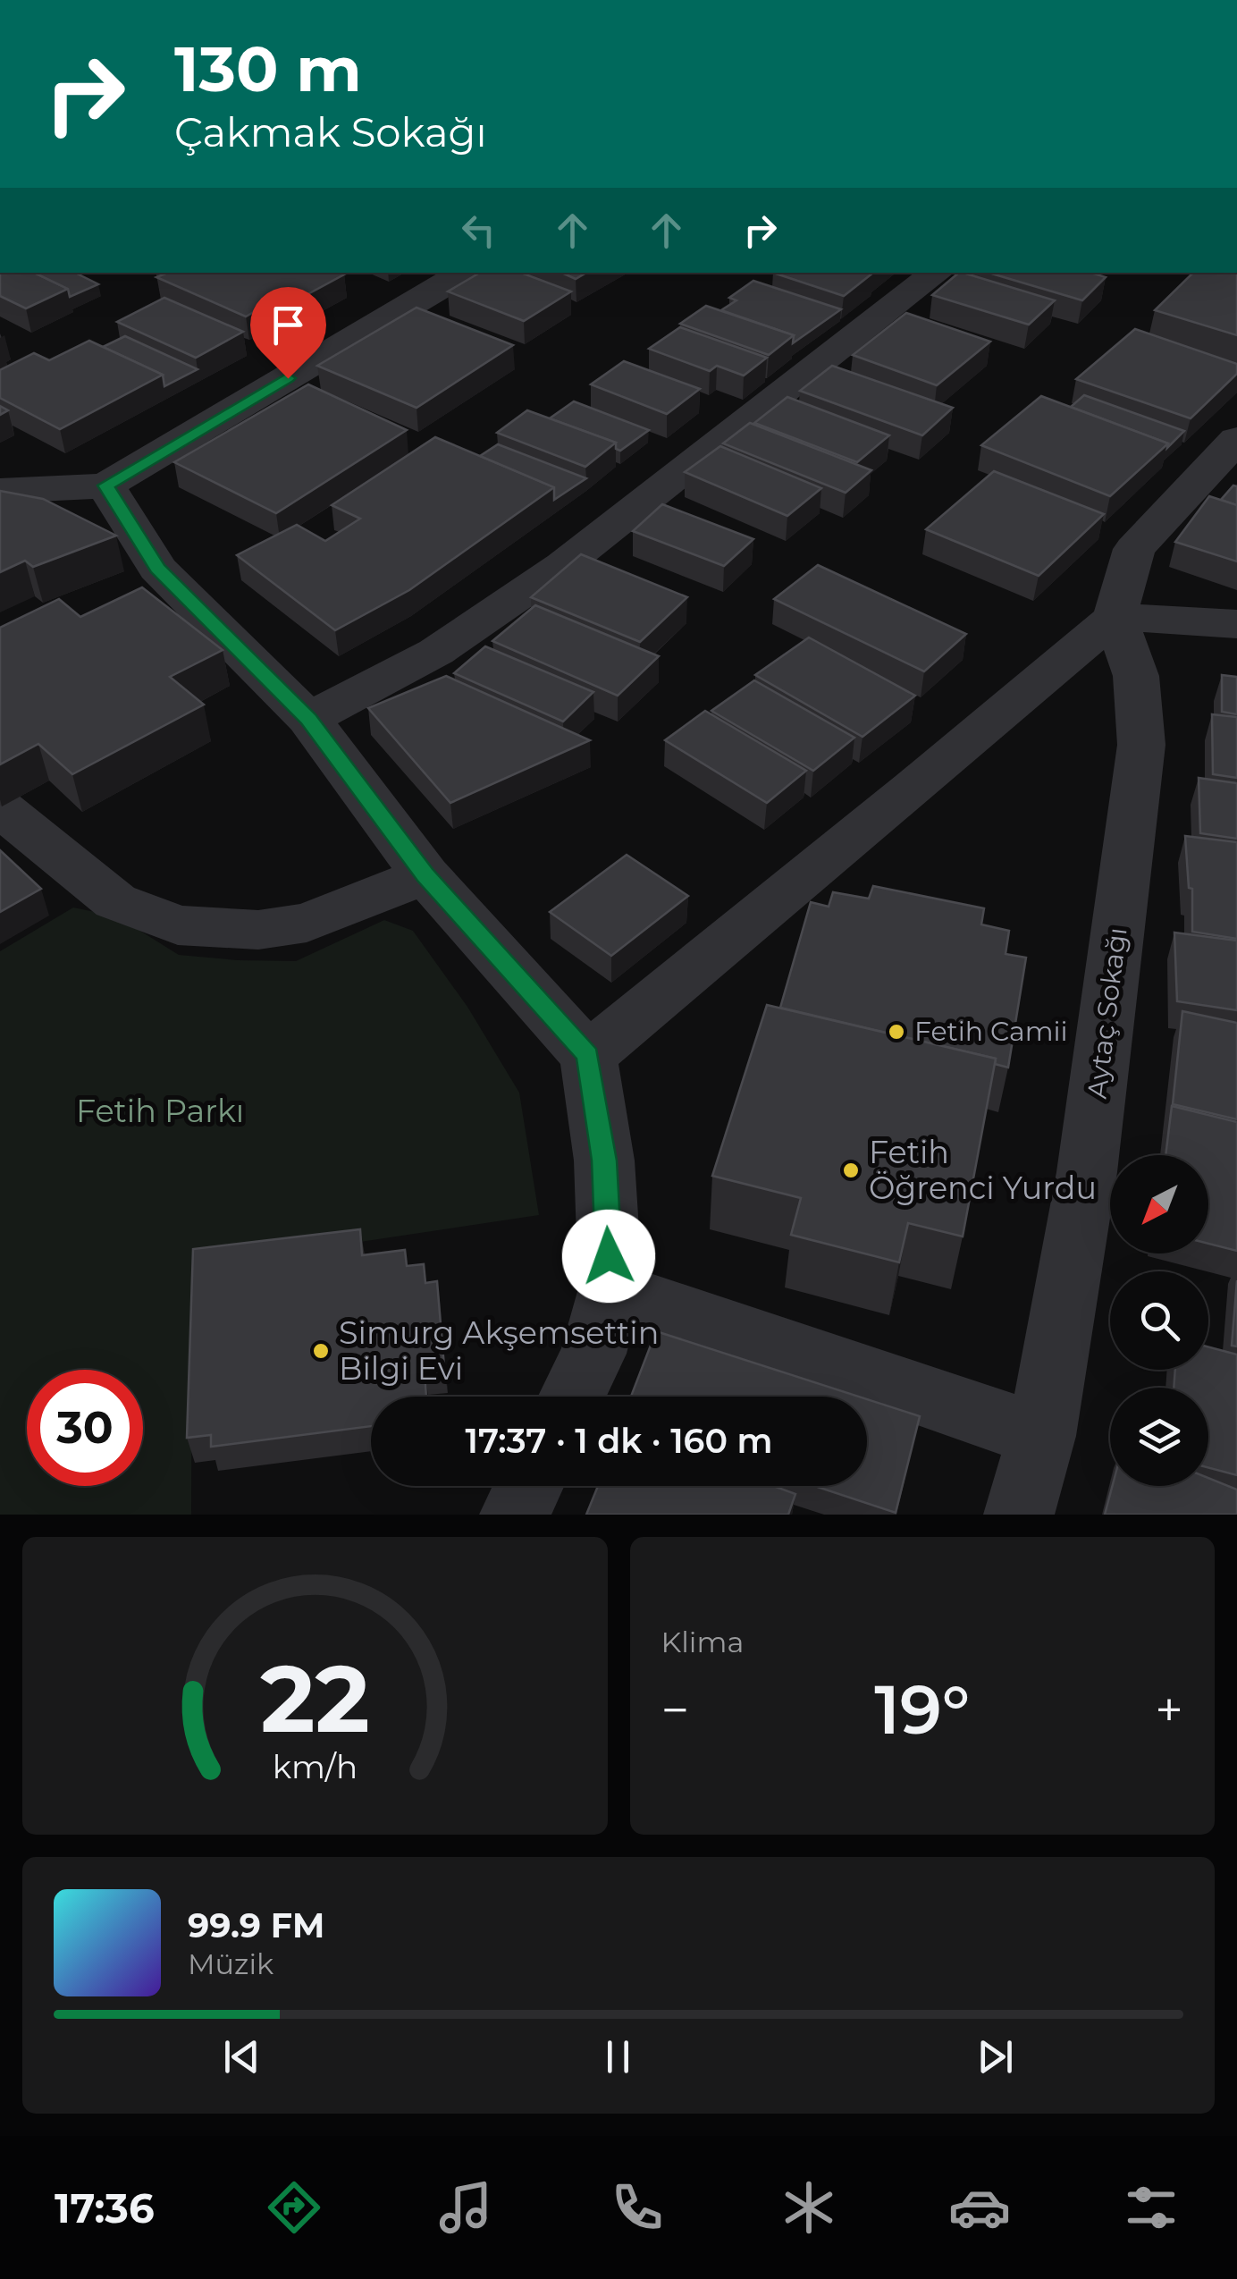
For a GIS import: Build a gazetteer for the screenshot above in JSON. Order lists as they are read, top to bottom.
{
  "streets": {
    "street": ["Aytaç Sokağı"]
  },
  "parks": ["Fetih Parkı"],
  "places": ["Fetih Camii", "Fetih Öğrenci Yurdu", "Simurg Akşemsettin Bilgi Evi"],
  "north": "bottom left",
  "page": {
    "turn": ["130 m", "Çakmak Sokağı"],
    "limit": "30",
    "trip": "17:37 · 1 dk · 160 m",
    "tile": "Klima",
    "heat": ["−", "19°", "+"],
    "song": ["99.9 FM", "Müzik"],
    "tabs": "17:36",
    "gauge": ["22", "km/h"]
  }
}
